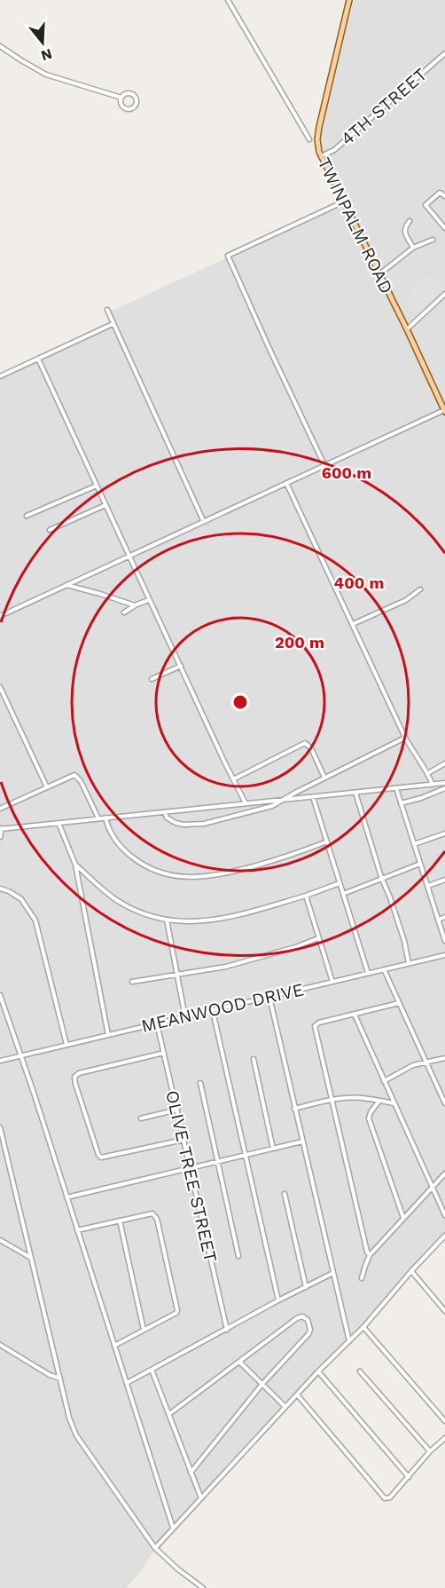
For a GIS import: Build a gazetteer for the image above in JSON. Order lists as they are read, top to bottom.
{
  "streets": {
    "main road": ["TWINPALM ROAD"],
    "street": ["4TH STREET", "MEANWOOD DRIVE", "OLIVE TREE STREET"]
  },
  "crossings": [
    ["4TH STREET", "TWINPALM ROAD"],
    ["MEANWOOD DRIVE", "OLIVE TREE STREET"]
  ],
  "north": "bottom",
  "rings": ["600 m", "400 m", "200 m"]
}
